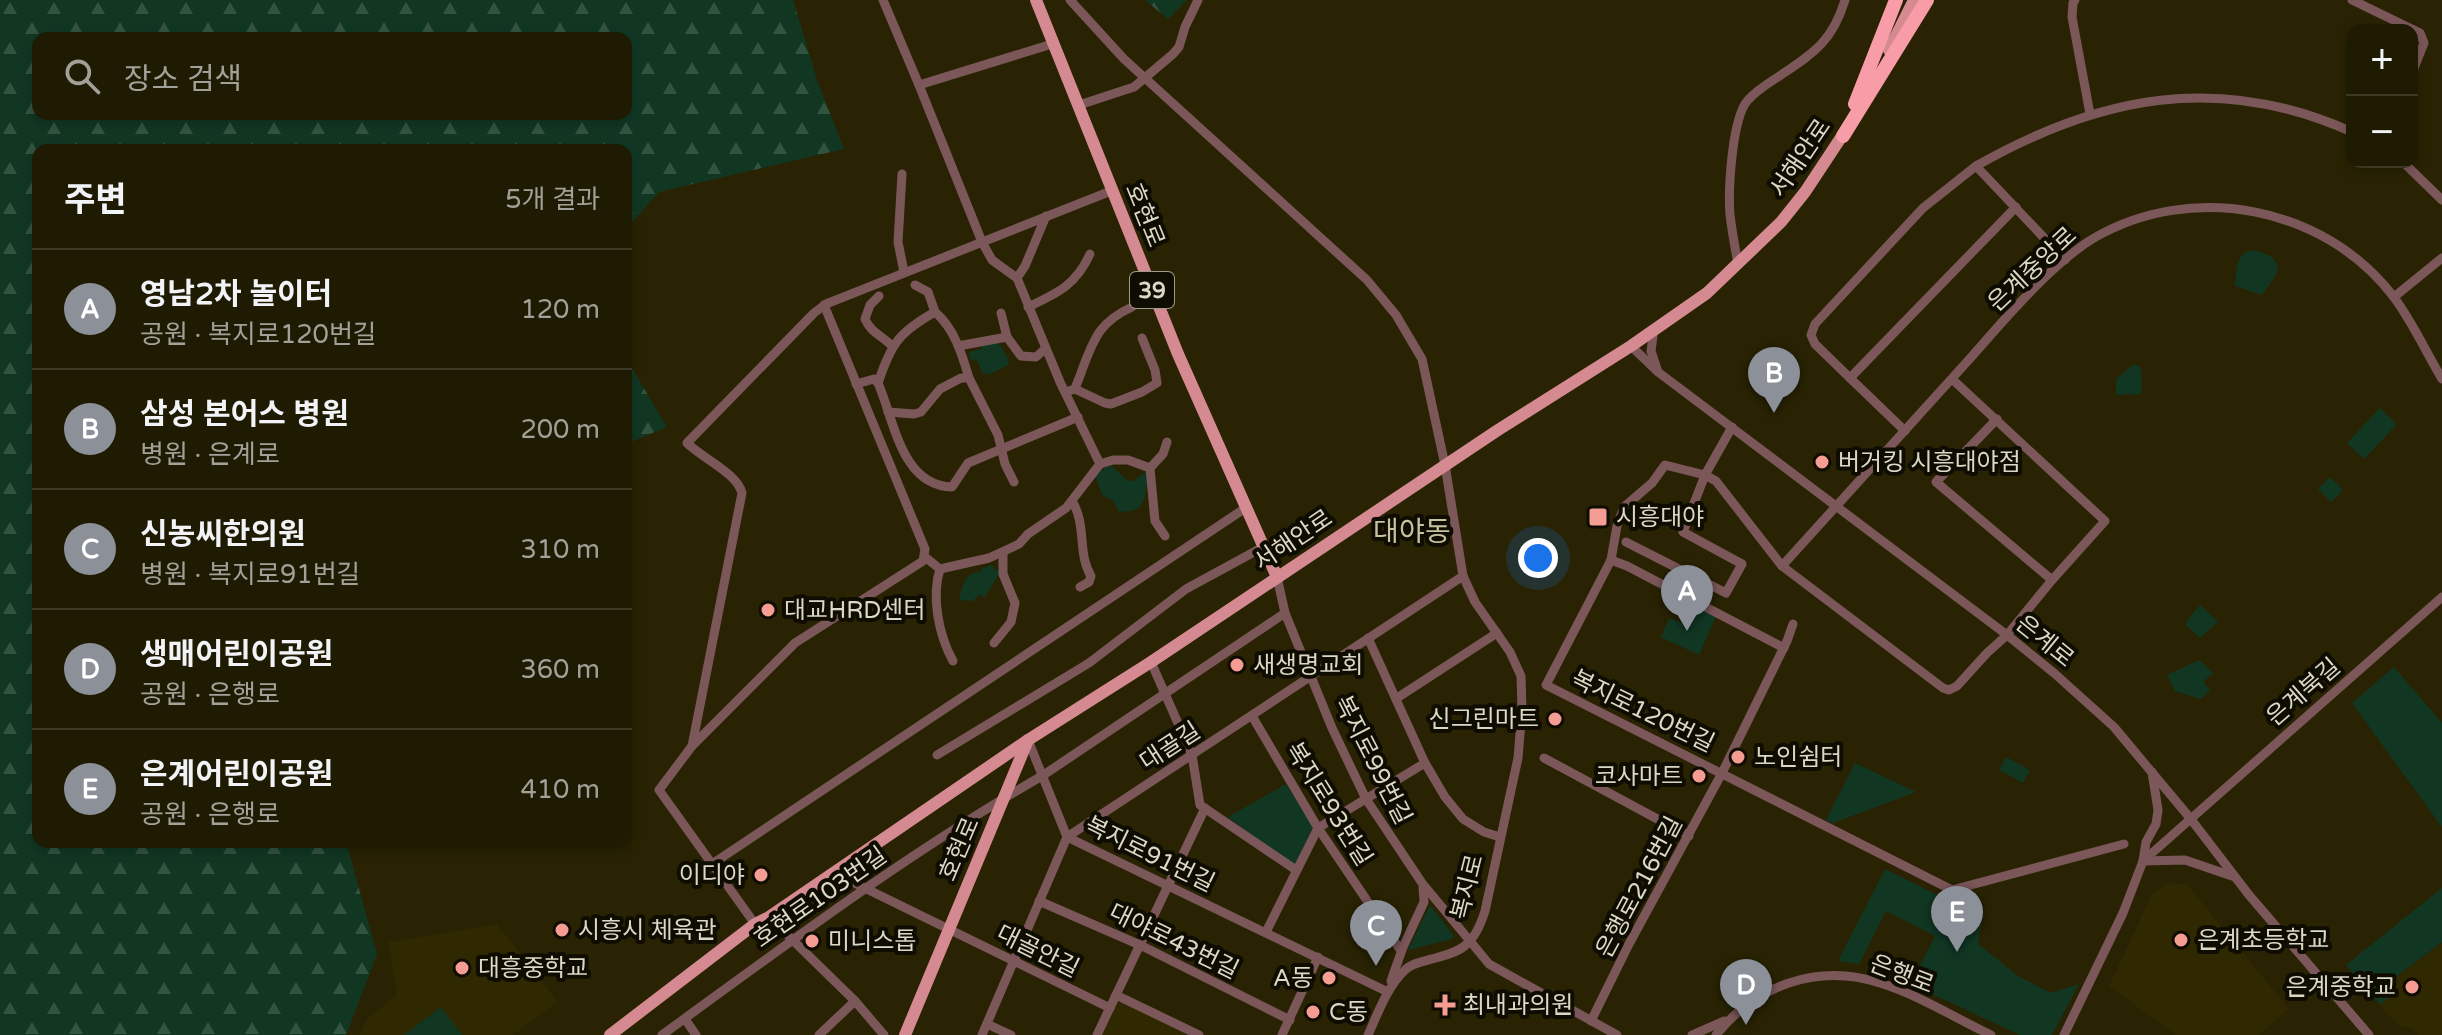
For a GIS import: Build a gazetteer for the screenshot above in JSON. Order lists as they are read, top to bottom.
{
  "streets": {
    "main road": ["서해안로", "호현로", "39"],
    "street": [
      "은계중앙로",
      "은계로",
      "은계북길",
      "복지로120번길",
      "대골길",
      "복지로99번길",
      "복지로93번길",
      "복지로91번길",
      "복지로",
      "은행로216번길",
      "호현로103번길",
      "대야로43번길",
      "대골안길",
      "은행로"
    ]
  },
  "crossings": [
    ["서해안로", "호현로"],
    ["서해안로", "은계로"],
    ["서해안로", "복지로99번길"],
    ["서해안로", "복지로91번길"],
    ["서해안로", "복지로"],
    ["호현로", "복지로99번길"],
    ["호현로", "복지로91번길"],
    ["호현로", "호현로103번길"],
    ["호현로", "대골안길"],
    ["은계중앙로", "은계로"],
    ["은계로", "은계북길"],
    ["복지로120번길", "은행로216번길"],
    ["대골길", "복지로99번길"],
    ["대골길", "복지로93번길"],
    ["대골길", "복지로91번길"],
    ["대골길", "복지로"],
    ["복지로99번길", "복지로"],
    ["복지로99번길", "호현로103번길"],
    ["복지로91번길", "복지로"],
    ["복지로91번길", "호현로103번길"]
  ],
  "districts": ["대야동"],
  "places": {
    "other": [
      "버거킹 시흥대야점",
      "대교HRD센터",
      "새생명교회",
      "신그린마트",
      "노인쉼터",
      "코사마트",
      "이디야",
      "시흥시 체육관",
      "은계초등학교",
      "미니스톱",
      "대흥중학교",
      "A동",
      "은계중학교",
      "C동"
    ],
    "transit": ["시흥대야"],
    "health": ["최내과의원"]
  },
  "page": {
    "map_buttons": ["+", "−"],
    "search": "장소 검색",
    "heading": ["주변", "5개 결과"],
    "list": [
      {
        "mark": "A",
        "name": "영남2차 놀이터",
        "note": "공원 · 복지로120번길",
        "value": "120 m"
      },
      {
        "mark": "B",
        "name": "삼성 본어스 병원",
        "note": "병원 · 은계로",
        "value": "200 m"
      },
      {
        "mark": "C",
        "name": "신농씨한의원",
        "note": "병원 · 복지로91번길",
        "value": "310 m"
      },
      {
        "mark": "D",
        "name": "생매어린이공원",
        "note": "공원 · 은행로",
        "value": "360 m"
      },
      {
        "mark": "E",
        "name": "은계어린이공원",
        "note": "공원 · 은행로",
        "value": "410 m"
      }
    ],
    "pins": [
      "B",
      "A",
      "E",
      "C",
      "D"
    ]
  }
}
